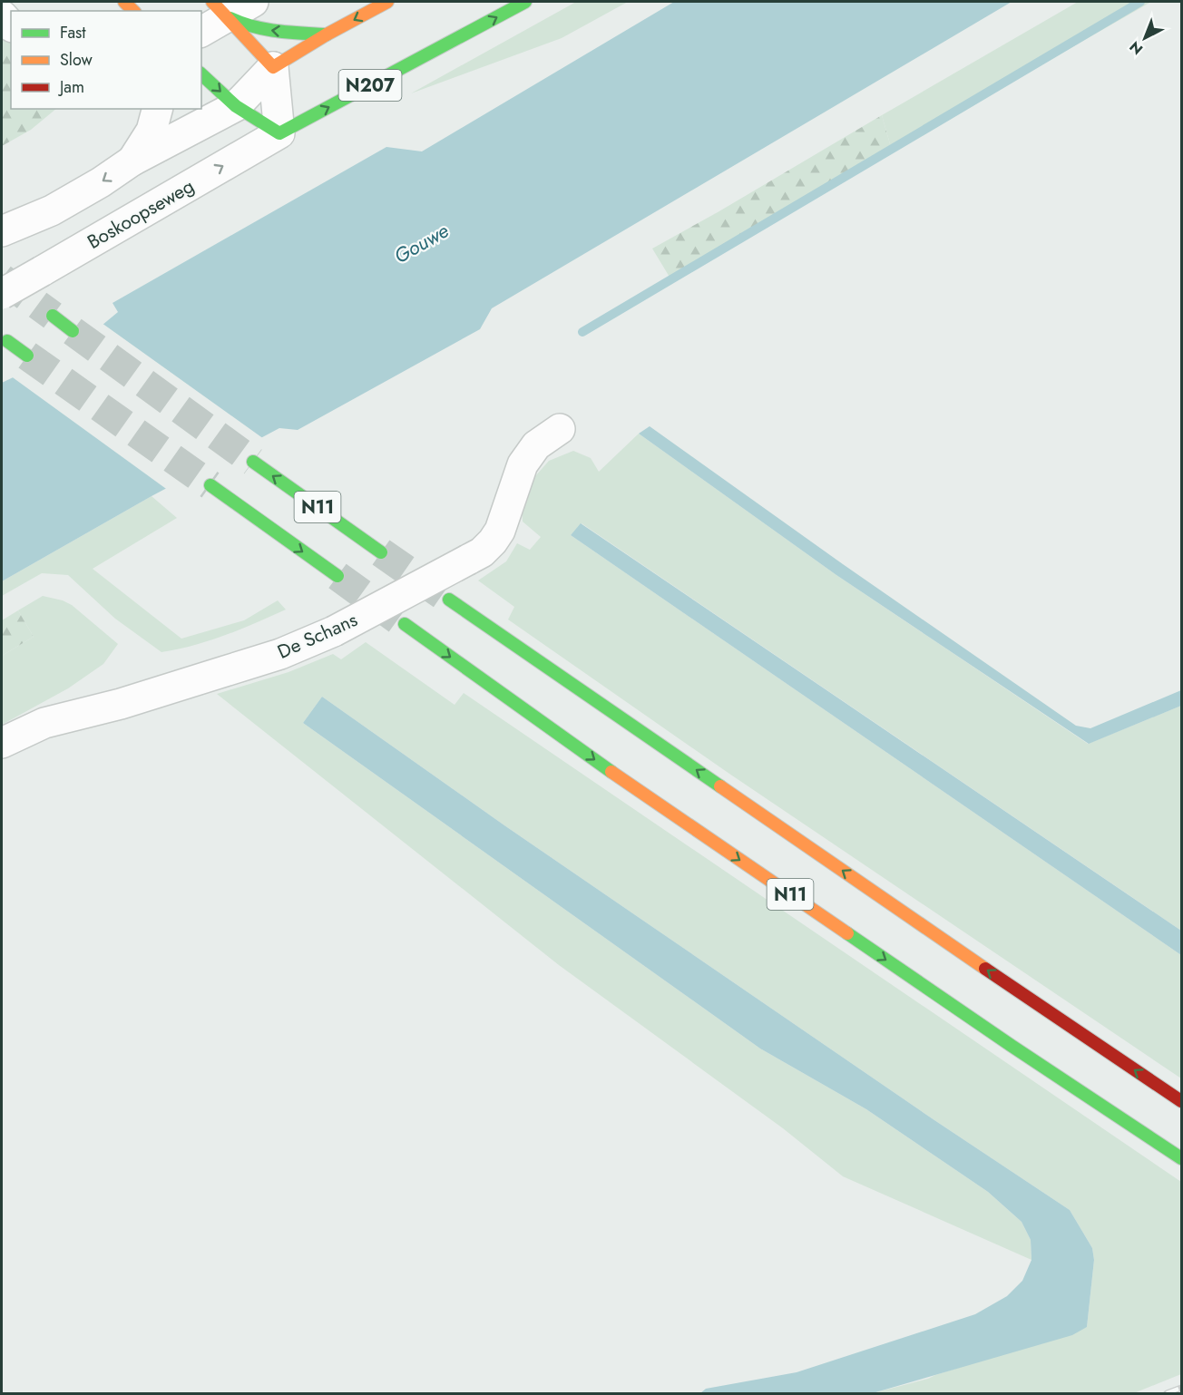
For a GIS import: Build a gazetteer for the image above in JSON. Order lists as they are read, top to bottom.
{
  "streets": {
    "main road": ["N207", "Boskoopseweg", "N11"],
    "street": ["De Schans"]
  },
  "one_way": ["Boskoopseweg"],
  "water": ["Gouwe"],
  "legend": ["Fast", "Slow", "Jam"],
  "north": "bottom left"
}
